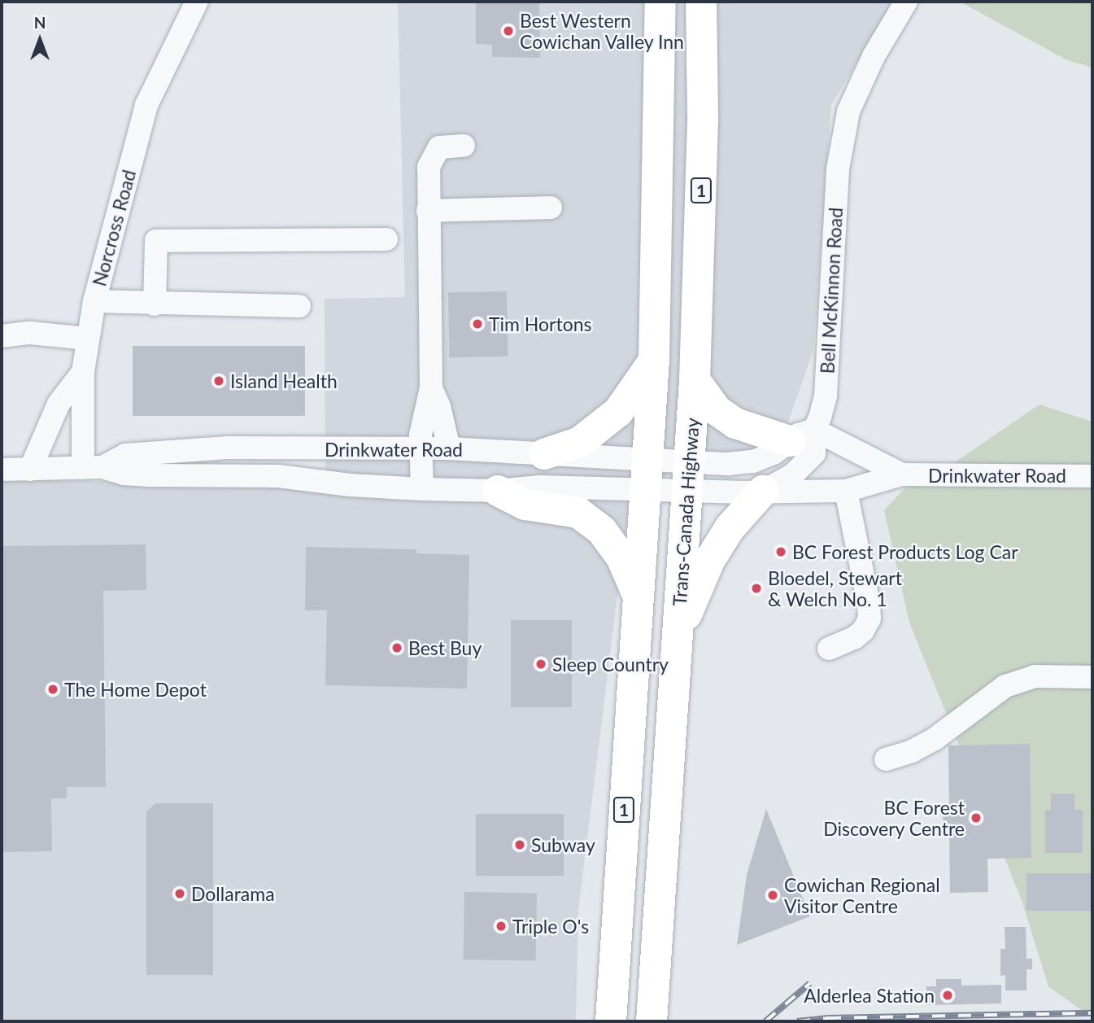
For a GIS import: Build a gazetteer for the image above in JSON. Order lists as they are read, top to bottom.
{
  "streets": {
    "highway": ["1", "Trans-Canada Highway"],
    "street": ["Norcross Road", "Bell McKinnon Road", "Drinkwater Road"]
  },
  "crossings": [
    ["1", "Drinkwater Road"],
    ["Norcross Road", "Drinkwater Road"],
    ["Bell McKinnon Road", "Drinkwater Road"],
    ["Bell McKinnon Road", "Trans-Canada Highway"],
    ["Drinkwater Road", "Trans-Canada Highway"]
  ],
  "places": [
    "Best Western Cowichan Valley Inn",
    "Tim Hortons",
    "Island Health",
    "BC Forest Products Log Car",
    "Bloedel, Stewart & Welch No. 1",
    "Best Buy",
    "Sleep Country",
    "The Home Depot",
    "BC Forest Discovery Centre",
    "Subway",
    "Dollarama",
    "Cowichan Regional Visitor Centre",
    "Triple O's",
    "Alderlea Station"
  ],
  "north": "top"
}
